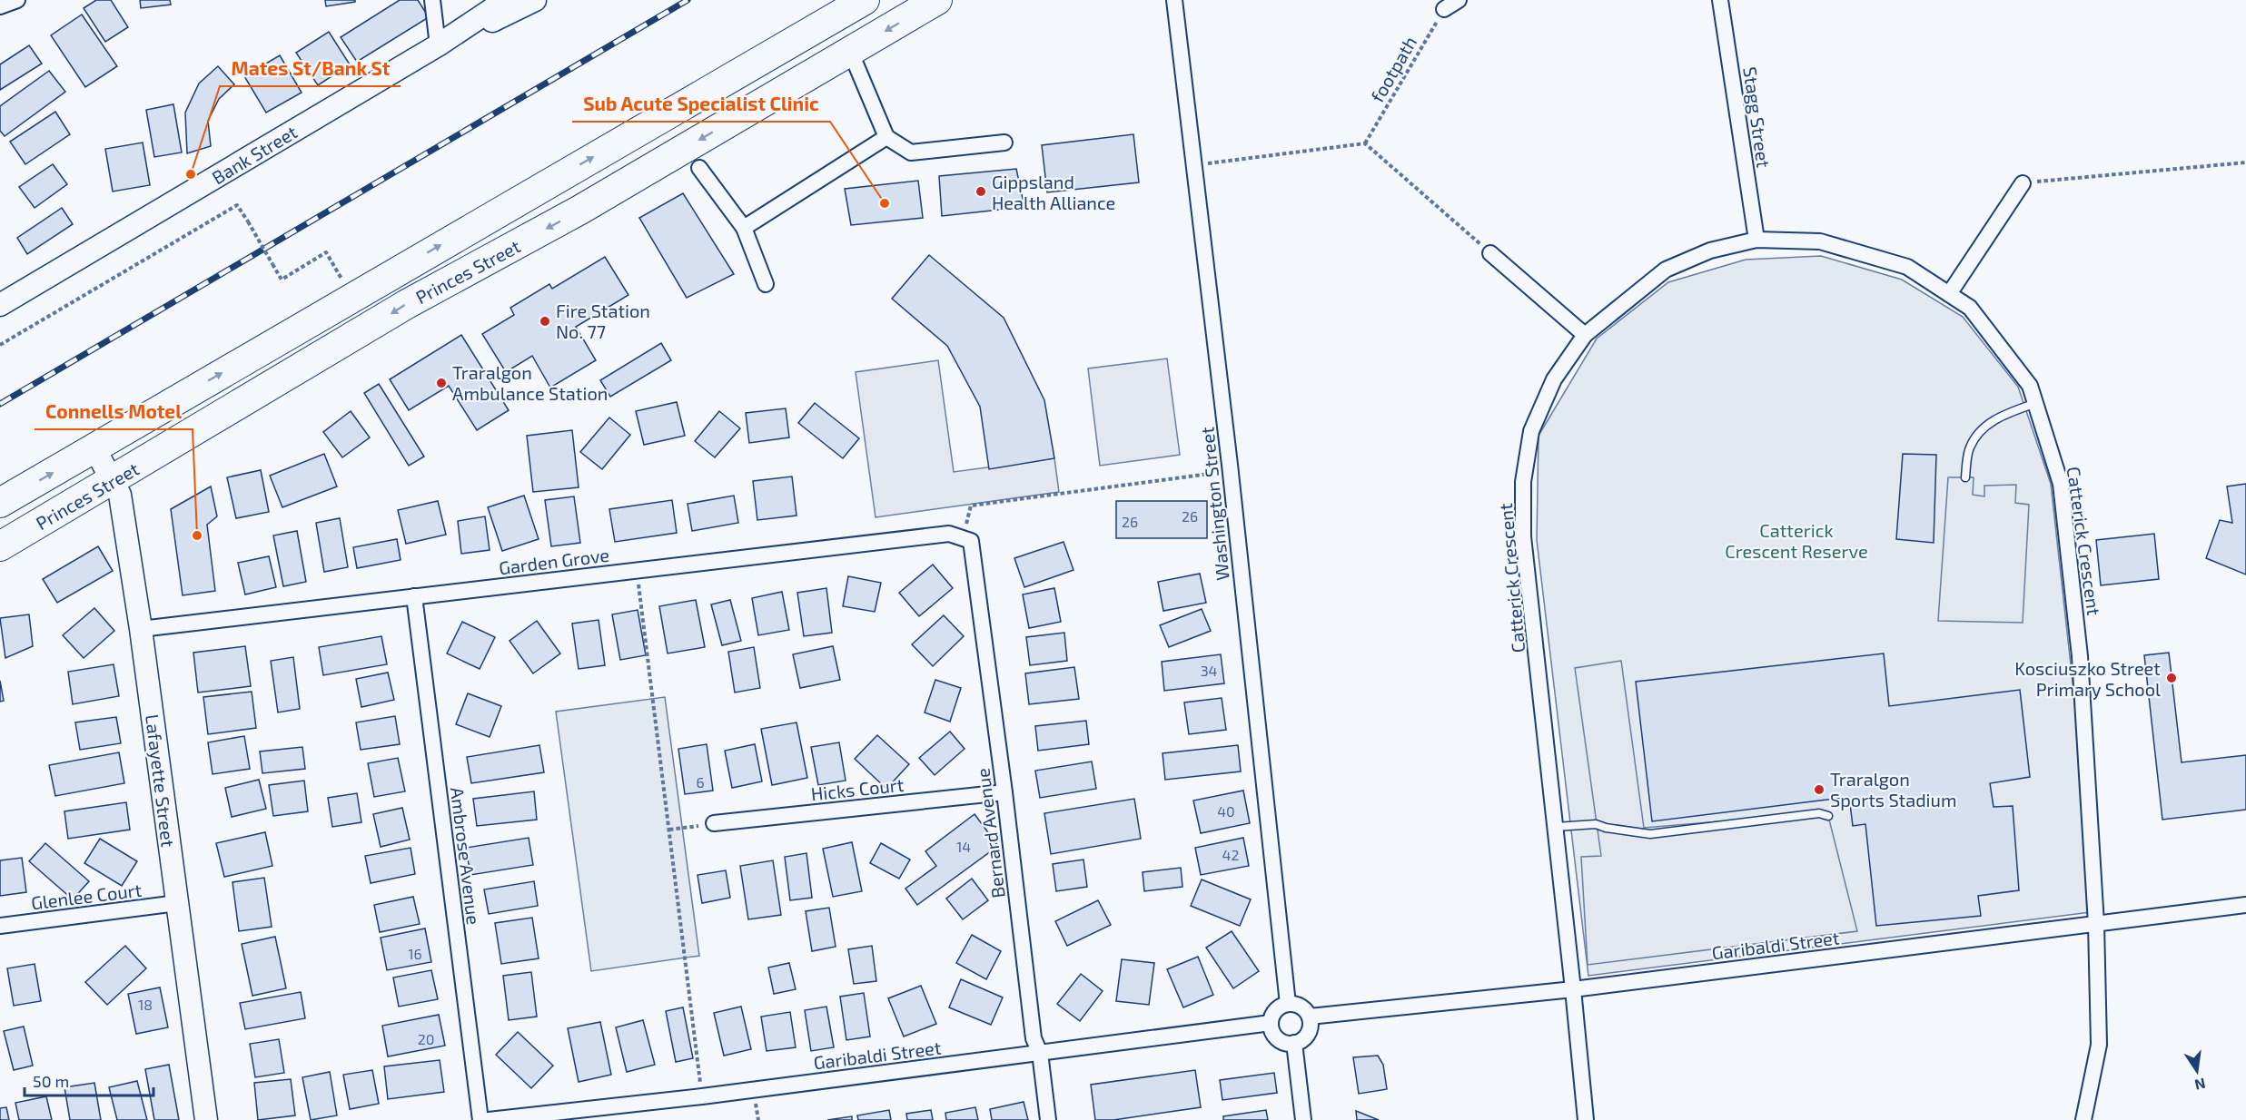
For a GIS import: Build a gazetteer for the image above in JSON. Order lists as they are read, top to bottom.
{
  "streets": {
    "highway": ["Princes Street"],
    "main road": ["Bank Street", "Lafayette Street"],
    "street": [
      "Stagg Street",
      "Washington Street",
      "Catterick Crescent",
      "Garden Grove",
      "Hicks Court",
      "Bernard Avenue",
      "Ambrose Avenue",
      "Glenlee Court",
      "Garibaldi Street"
    ],
    "path": ["footpath"]
  },
  "crossings": [
    ["Stagg Street", "Catterick Crescent"],
    ["Princes Street", "Lafayette Street"],
    ["Washington Street", "Garibaldi Street"],
    ["Catterick Crescent", "Garibaldi Street"],
    ["Garden Grove", "Lafayette Street"],
    ["Garden Grove", "Bernard Avenue"],
    ["Garden Grove", "Ambrose Avenue"],
    ["Lafayette Street", "Glenlee Court"],
    ["Hicks Court", "Bernard Avenue"],
    ["Bernard Avenue", "Garibaldi Street"]
  ],
  "parks": ["Catterick Crescent Reserve"],
  "places": [
    "Mates St/Bank St",
    "Gippsland Health Alliance",
    "Sub Acute Specialist Clinic",
    "Fire Station No. 77",
    "Traralgon Ambulance Station",
    "Connells Motel",
    "Kosciuszko Street Primary School",
    "Traralgon Sports Stadium"
  ],
  "house_numbers": [
    "26",
    "26",
    "34",
    "6",
    "40",
    "14",
    "42",
    "16",
    "18",
    "20"
  ],
  "scale_bar": "50 m",
  "north": "bottom"
}
